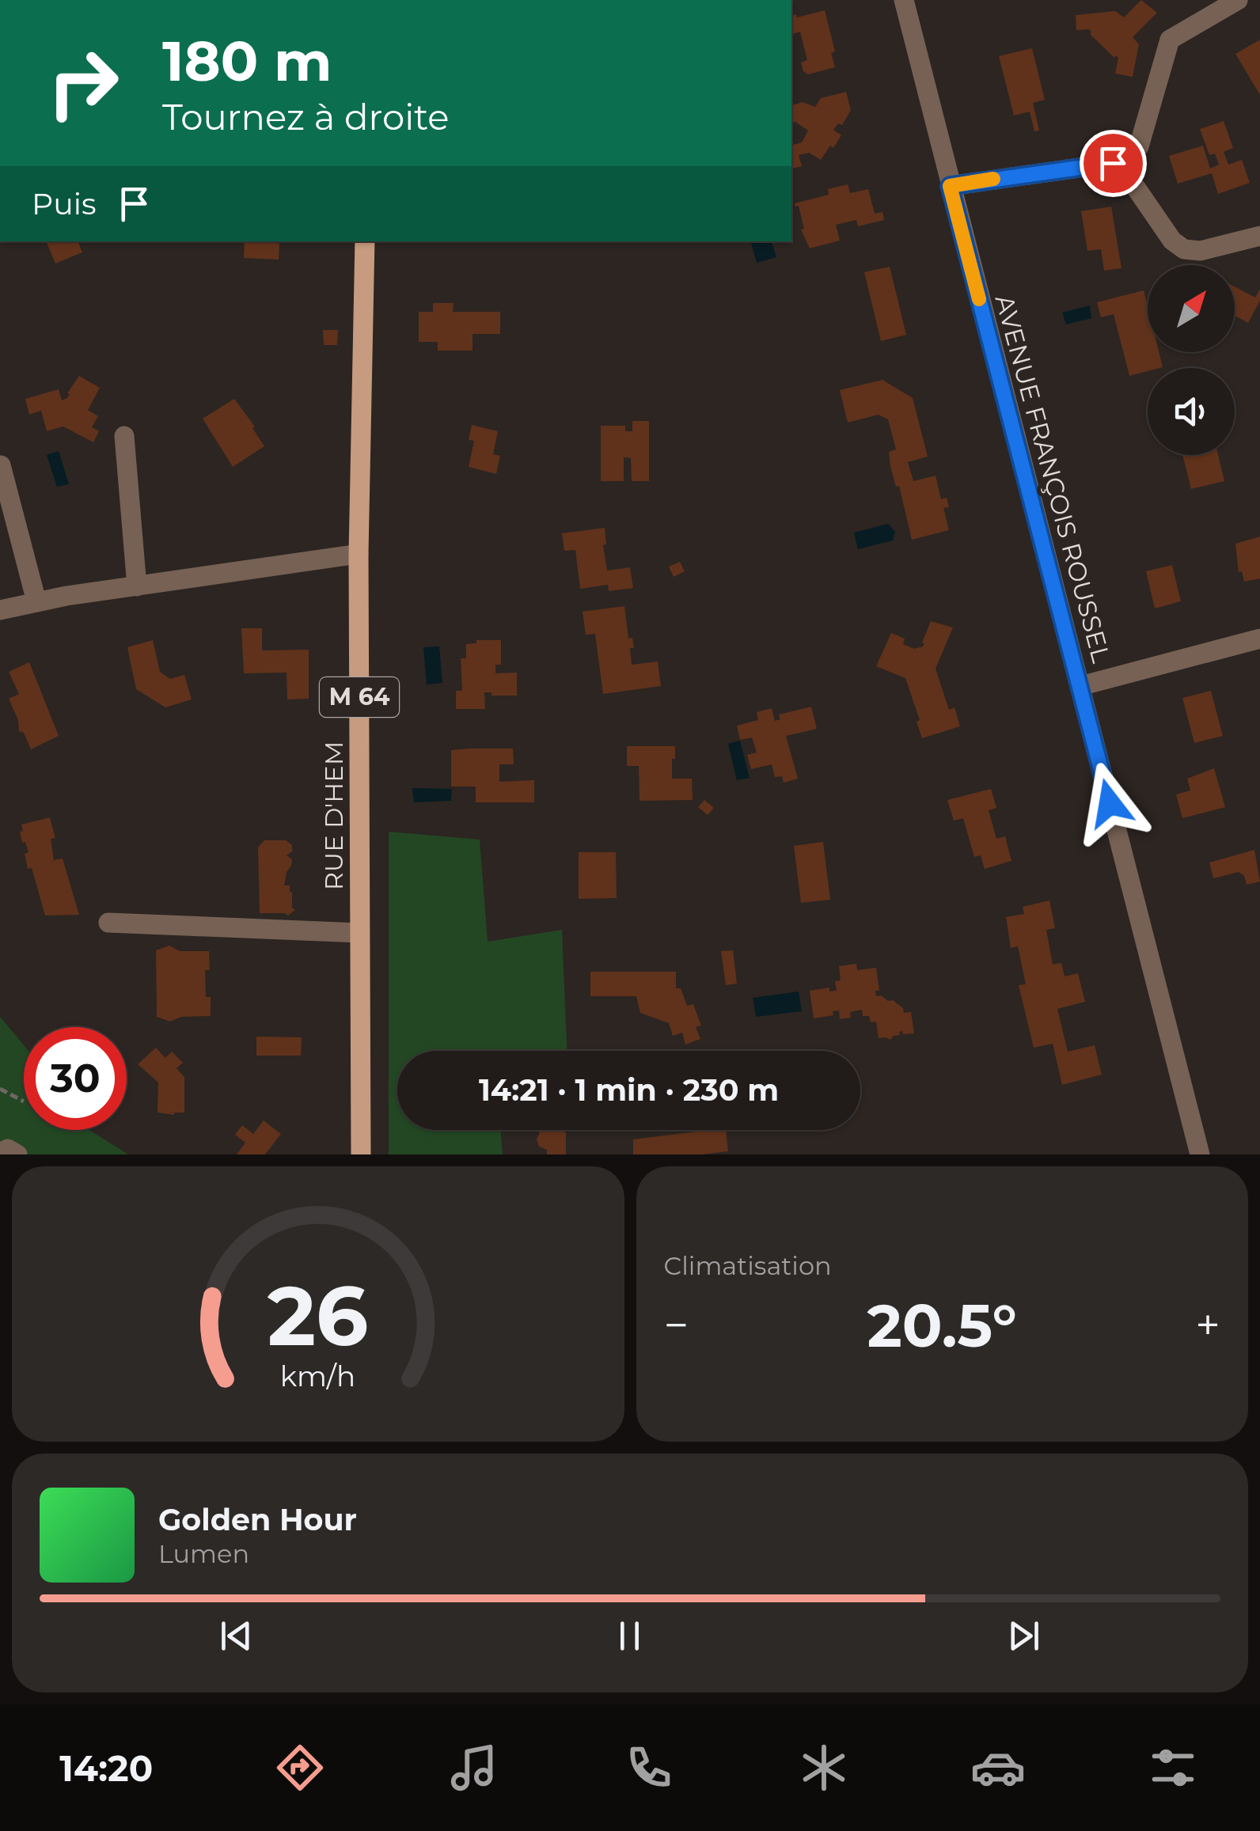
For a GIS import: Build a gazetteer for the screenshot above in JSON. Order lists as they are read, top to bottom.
{
  "streets": {
    "main road": ["M 64", "RUE D'HEM"],
    "street": ["AVENUE FRANÇOIS ROUSSEL"]
  },
  "north": "top right",
  "page": {
    "turn": ["180 m", "Tournez à droite"],
    "then": "Puis",
    "limit": "30",
    "trip": "14:21 · 1 min · 230 m",
    "tile": "Climatisation",
    "heat": ["−", "20.5°", "+"],
    "song": ["Golden Hour", "Lumen"],
    "tabs": "14:20",
    "gauge": ["26", "km/h"]
  }
}
